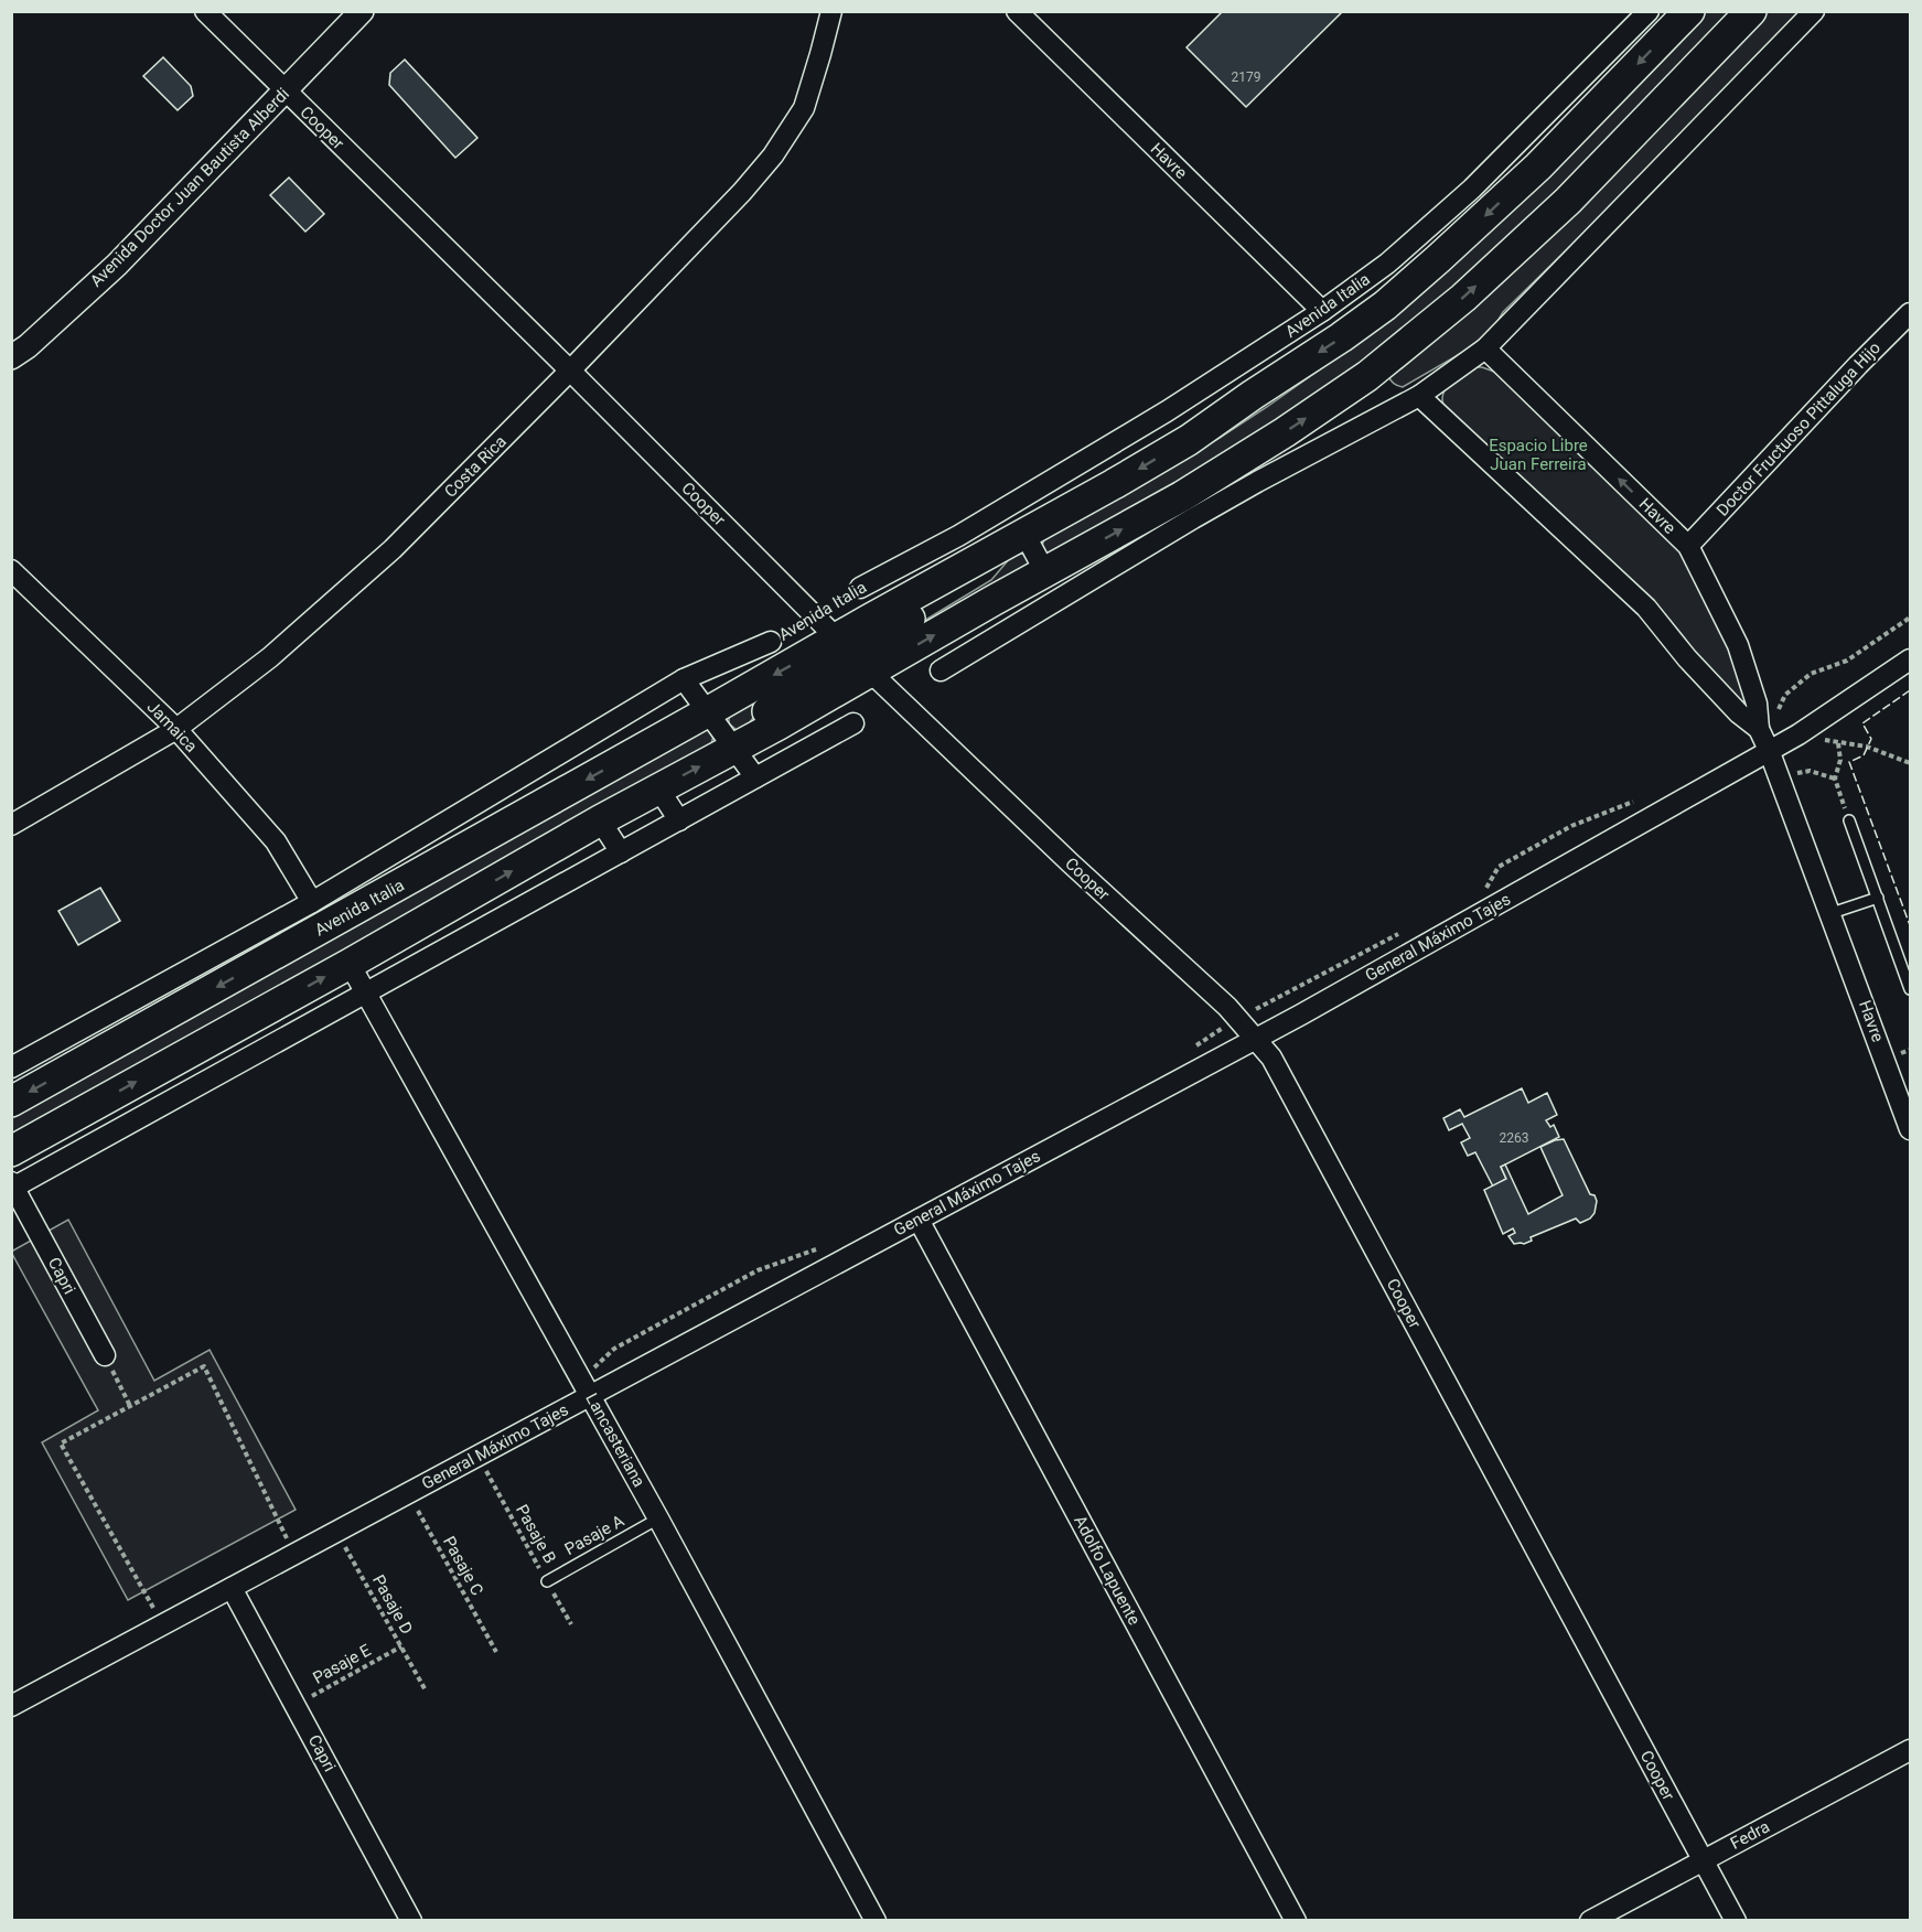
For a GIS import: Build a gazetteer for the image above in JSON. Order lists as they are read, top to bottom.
{
  "streets": {
    "main road": ["Avenida Italia"],
    "street": [
      "Cooper",
      "Havre",
      "Avenida Doctor Juan Bautista Alberdi",
      "Doctor Fructuoso Pittaluga Hijo",
      "Costa Rica",
      "Jamaica",
      "General Máximo Tajes",
      "Capri",
      "Lancasteriana",
      "Adolfo Lapuente",
      "Fedra"
    ],
    "lane": ["Pasaje A"],
    "path": [
      "Pasaje B",
      "Pasaje C",
      "Pasaje D",
      "Pasaje E"
    ]
  },
  "crossings": [
    ["Cooper", "Avenida Doctor Juan Bautista Alberdi"],
    ["Cooper", "Avenida Italia"],
    ["Cooper", "Costa Rica"],
    ["Cooper", "General Máximo Tajes"],
    ["Cooper", "Fedra"],
    ["Havre", "Avenida Italia"],
    ["Havre", "Doctor Fructuoso Pittaluga Hijo"],
    ["Havre", "General Máximo Tajes"],
    ["Avenida Italia", "Jamaica"],
    ["Costa Rica", "Jamaica"],
    ["General Máximo Tajes", "Capri"],
    ["General Máximo Tajes", "Lancasteriana"],
    ["General Máximo Tajes", "Pasaje B"],
    ["General Máximo Tajes", "Pasaje C"],
    ["General Máximo Tajes", "Adolfo Lapuente"],
    ["General Máximo Tajes", "Pasaje D"],
    ["Capri", "Pasaje E"],
    ["Lancasteriana", "Pasaje A"],
    ["Pasaje B", "Pasaje A"],
    ["Pasaje D", "Pasaje E"]
  ],
  "parks": ["Espacio Libre Juan Ferreira"],
  "house_numbers": ["2179", "2263"]
}
